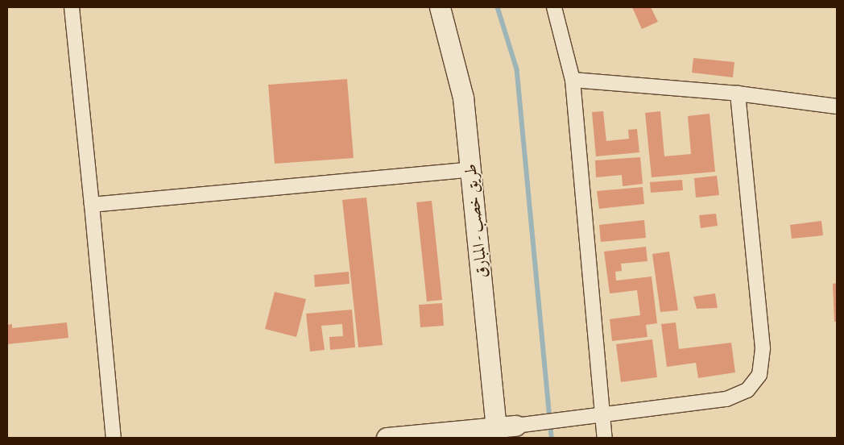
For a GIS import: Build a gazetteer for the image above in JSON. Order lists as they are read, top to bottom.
{
  "streets": {
    "main road": ["طريق خصب - المبارق"]
  }
}
